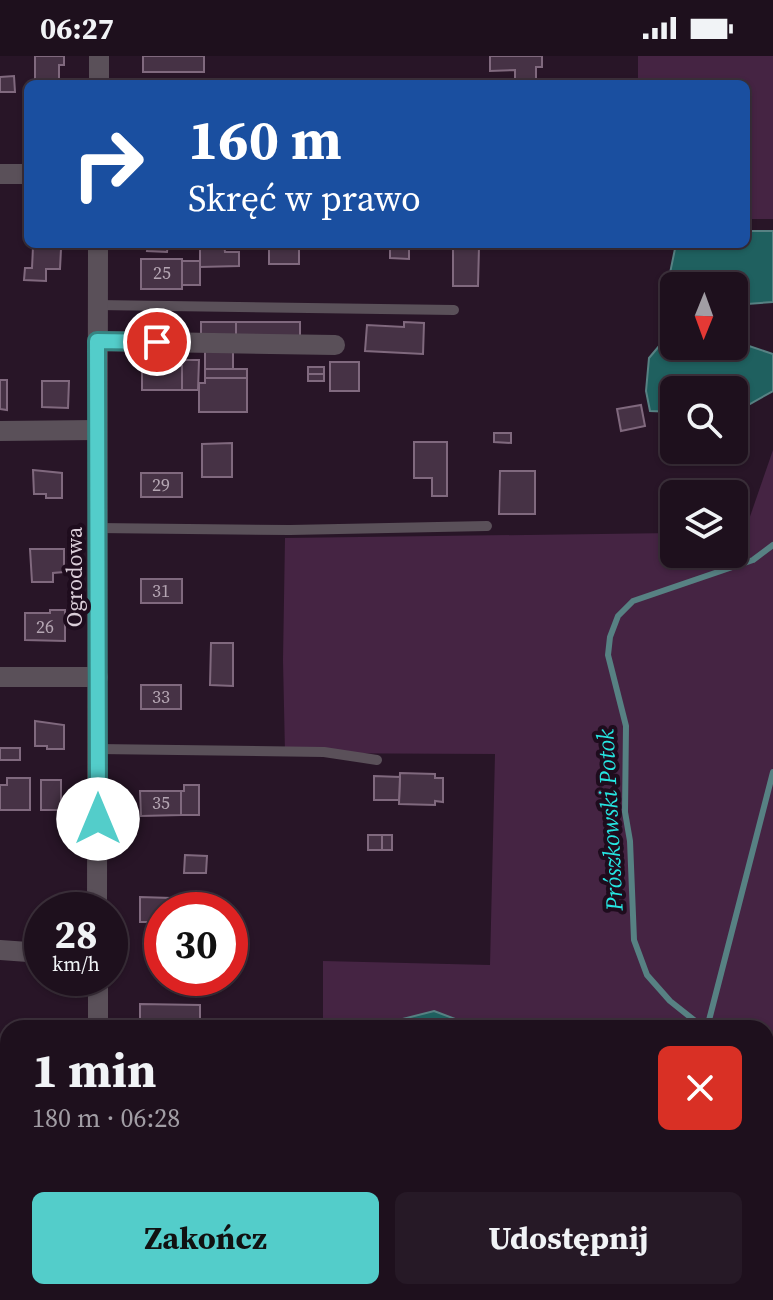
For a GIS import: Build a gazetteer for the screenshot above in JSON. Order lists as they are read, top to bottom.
{
  "streets": {
    "street": ["Ogrodowa"]
  },
  "water": ["Prószkowski Potok"],
  "house_numbers": [
    "25",
    "29",
    "31",
    "26",
    "33",
    "35"
  ],
  "north": "bottom",
  "page": {
    "status": "06:27",
    "turn": ["160 m", "Skręć w prawo"],
    "speed": "28 km/h",
    "limit": "30",
    "heading": ["1 min", "180 m · 06:28"],
    "buttons": ["Zakończ", "Udostępnij"]
  }
}
